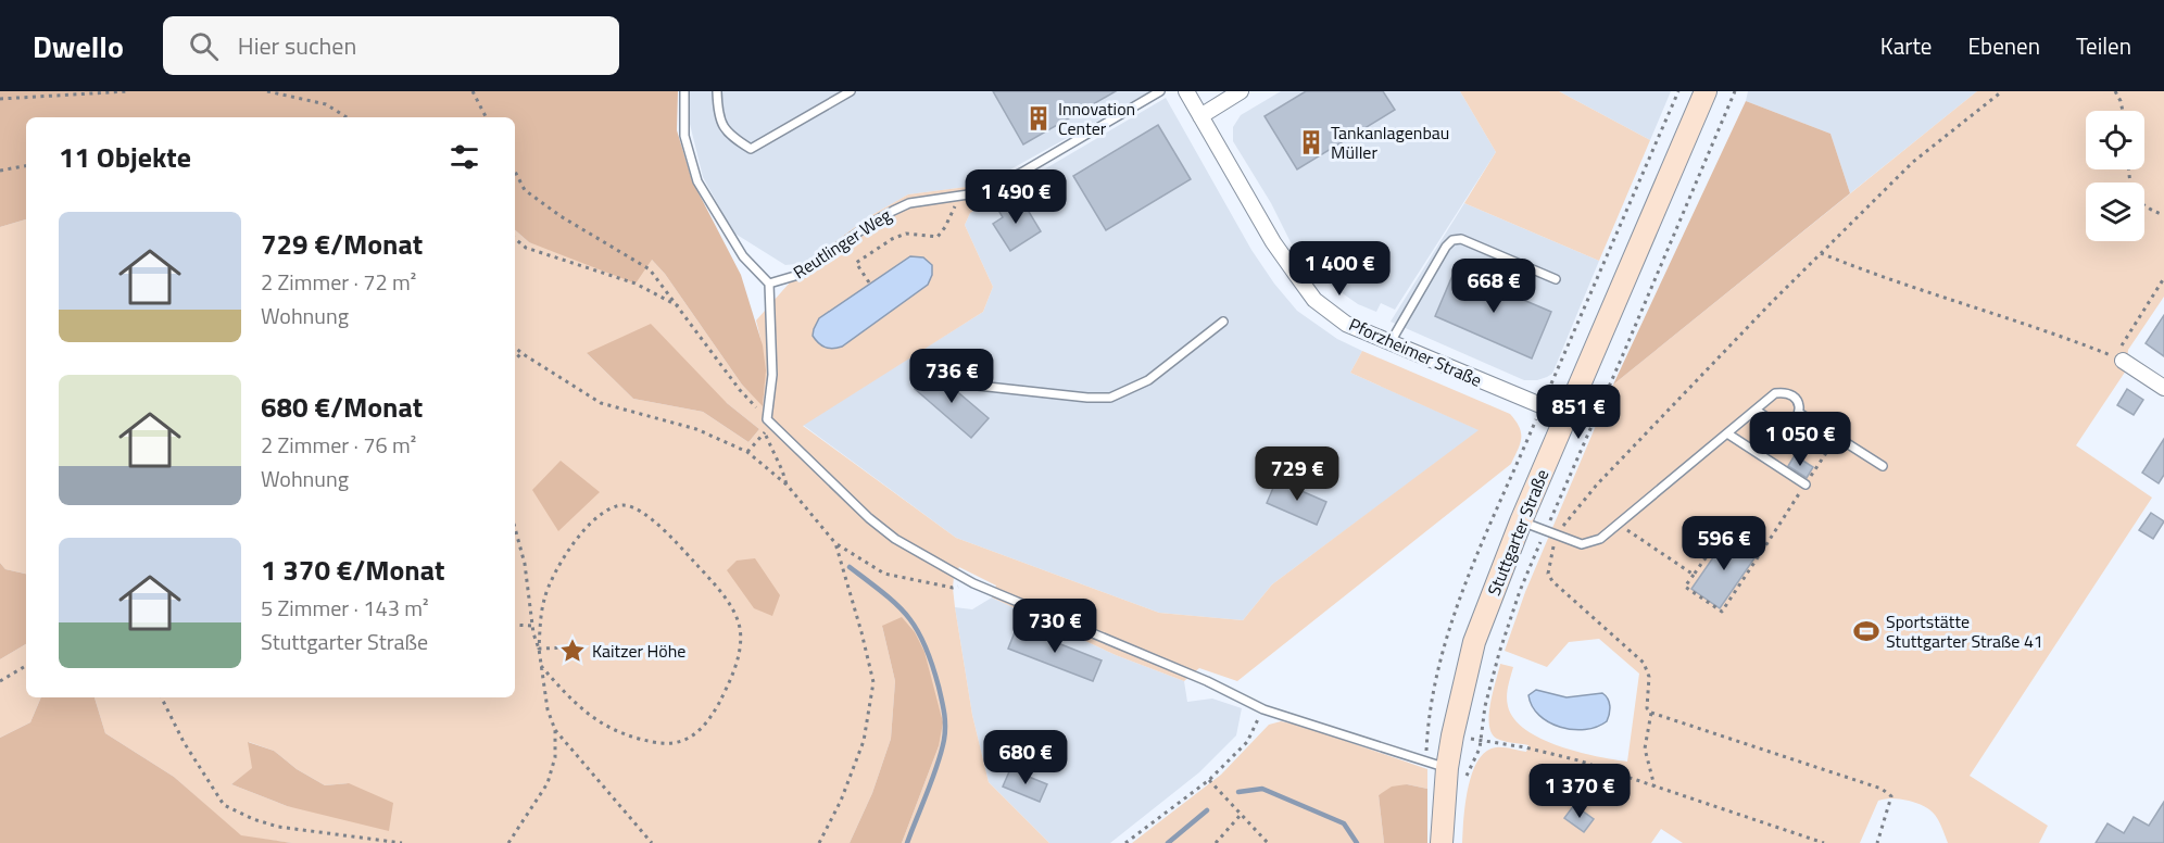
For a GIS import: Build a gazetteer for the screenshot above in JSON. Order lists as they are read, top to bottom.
{
  "streets": {
    "main road": ["Stuttgarter Straße"],
    "street": ["Pforzheimer Straße"],
    "lane": ["Reutlinger Weg"]
  },
  "crossings": [
    ["Pforzheimer Straße", "Stuttgarter Straße"]
  ],
  "places": {
    "building": ["Innovation Center", "Tankanlagenbau Müller"],
    "sports": ["Sportstätte Stuttgarter Straße 41"],
    "place": ["Kaitzer Höhe"]
  },
  "page": {
    "header": "Dwello",
    "search": "Hier suchen",
    "nav": ["Karte", "Ebenen", "Teilen"],
    "heading": "11 Objekte",
    "price": [
      "1 490 €",
      "1 400 €",
      "668 €",
      "736 €",
      "851 €",
      "1 050 €",
      "729 €",
      "596 €",
      "730 €",
      "680 €",
      "1 370 €"
    ],
    "list": [
      {
        "name": "729 €/Monat",
        "note": "2 Zimmer · 72 m² · Wohnung"
      },
      {
        "name": "680 €/Monat",
        "note": "2 Zimmer · 76 m² · Wohnung"
      },
      {
        "name": "1 370 €/Monat",
        "note": "5 Zimmer · 143 m² · Stuttgarter Straße"
      }
    ]
  }
}
